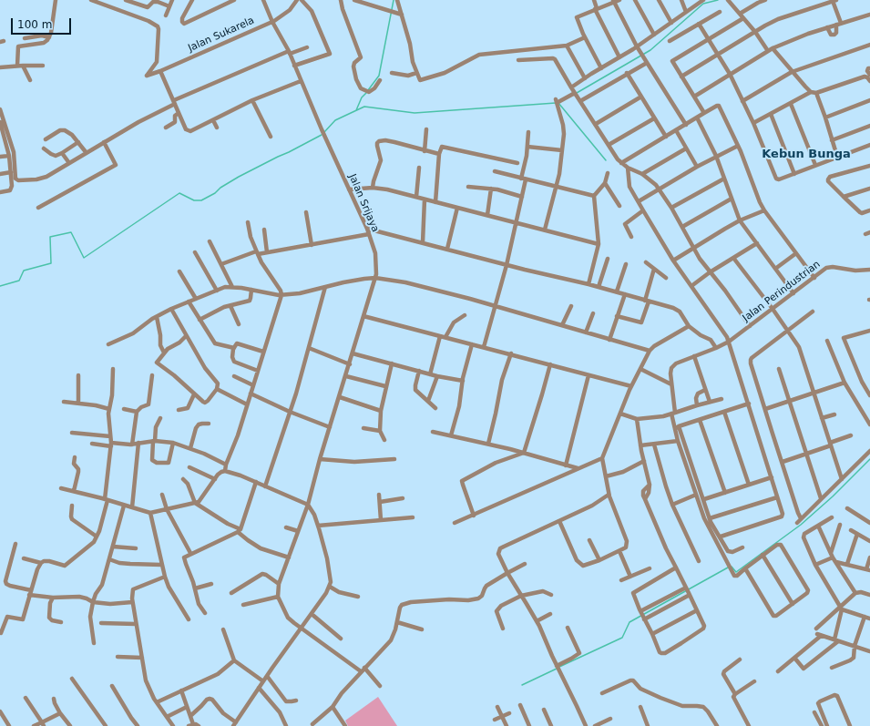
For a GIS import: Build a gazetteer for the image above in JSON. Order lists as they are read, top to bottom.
{
  "streets": {
    "street": ["Jalan Sukarela", "Jalan Srijaya", "Jalan Perindustrian"]
  },
  "districts": ["Kebun Bunga"],
  "scale_bar": "100 m"
}
